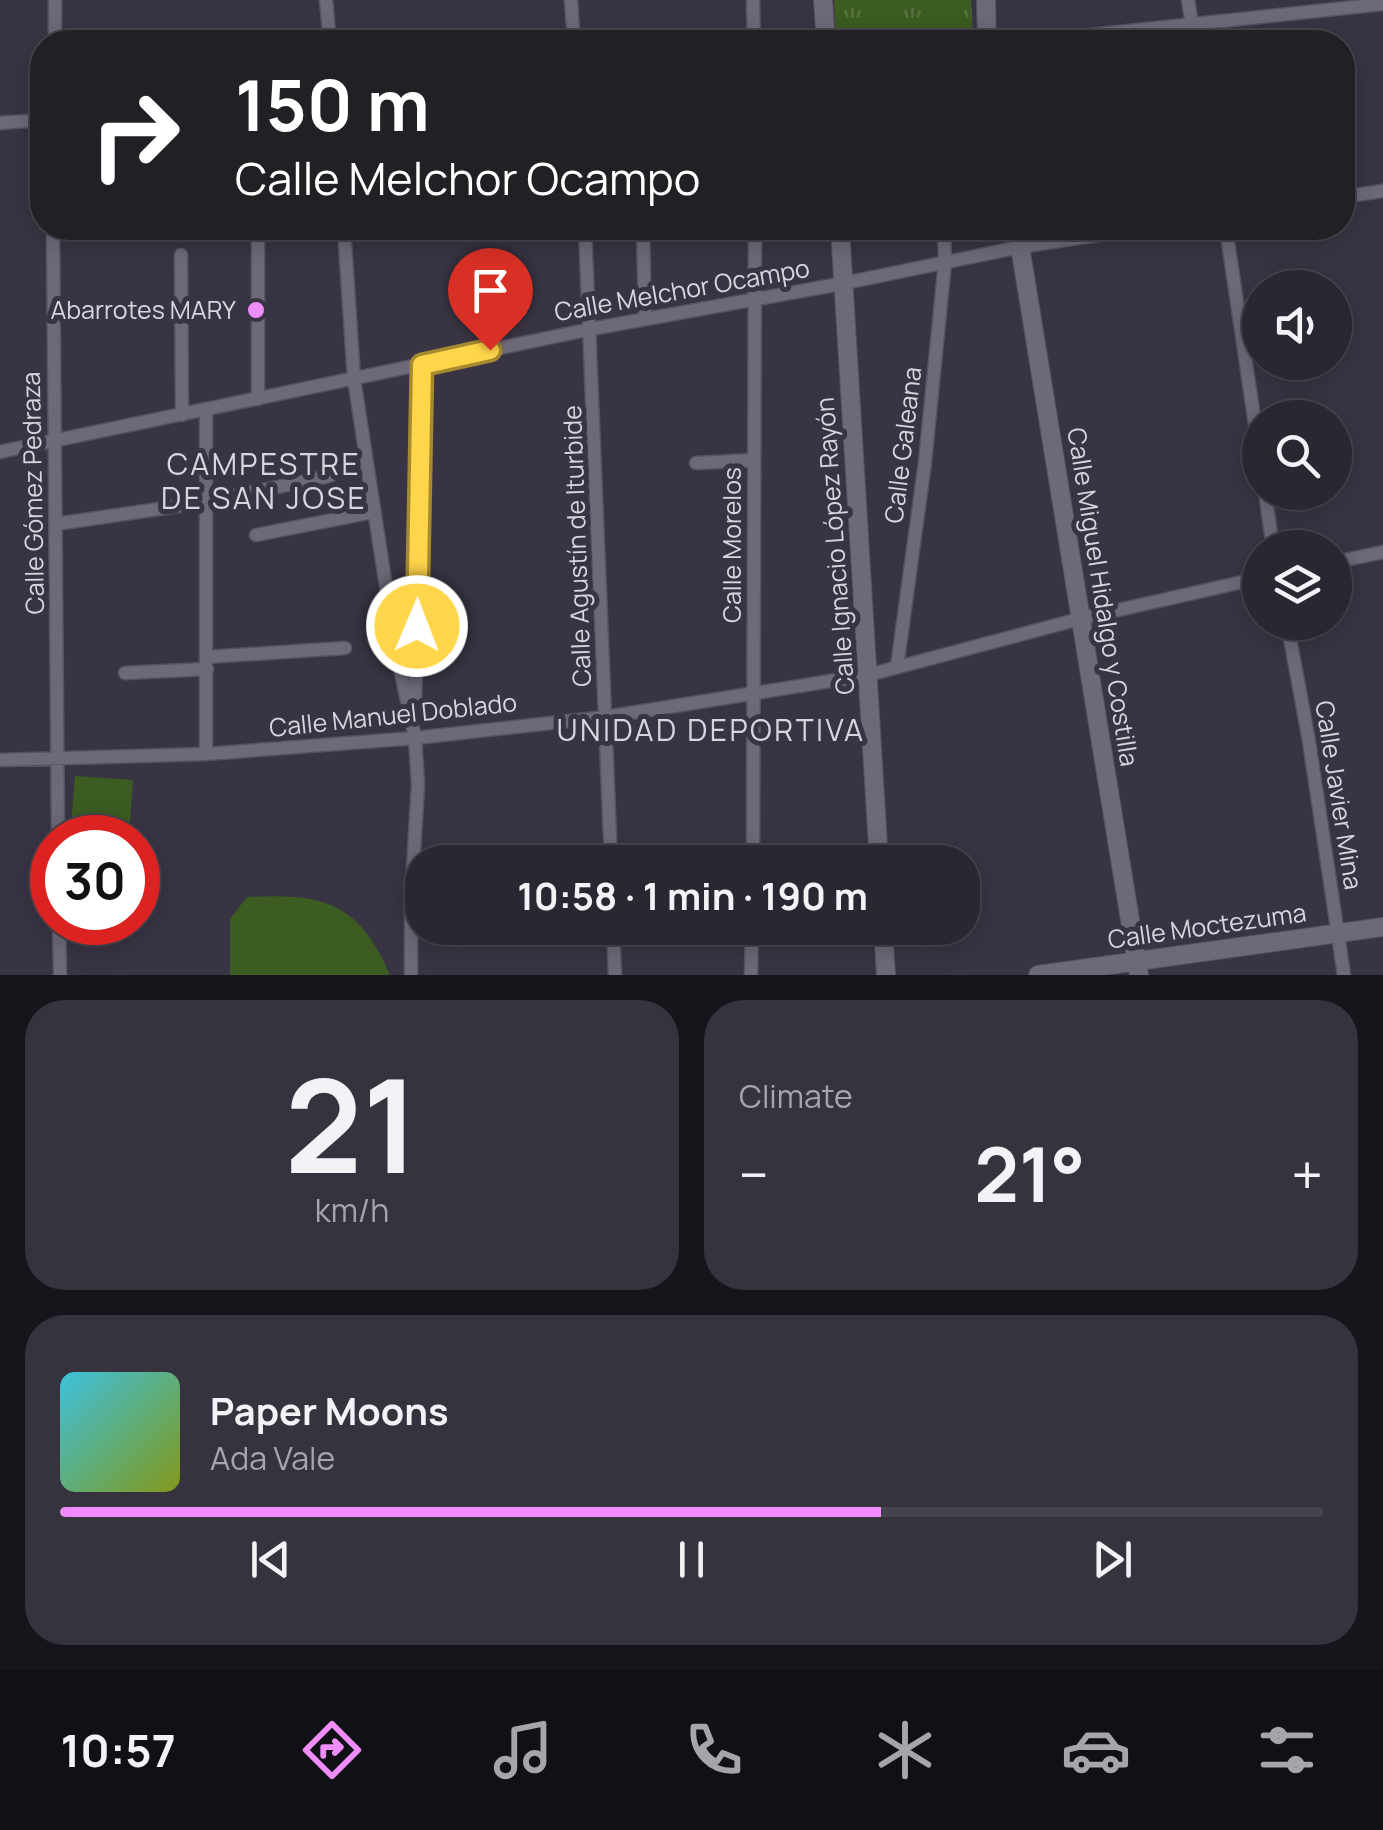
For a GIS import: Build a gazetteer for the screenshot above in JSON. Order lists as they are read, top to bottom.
{
  "streets": {
    "street": [
      "Calle Melchor Ocampo",
      "Calle Galeana",
      "Calle Gómez Pedraza",
      "Calle Morelos",
      "Calle Agustín de Iturbide",
      "Calle Ignacio López Rayón",
      "Calle Miguel Hidalgo y Costilla",
      "Calle Manuel Doblado",
      "Calle Javier Mina",
      "Calle Moctezuma"
    ]
  },
  "crossings": [
    ["Calle Melchor Ocampo", "Calle Galeana"],
    ["Calle Melchor Ocampo", "Calle Gómez Pedraza"],
    ["Calle Melchor Ocampo", "Calle Morelos"],
    ["Calle Melchor Ocampo", "Calle Agustín de Iturbide"],
    ["Calle Melchor Ocampo", "Calle Ignacio López Rayón"],
    ["Calle Melchor Ocampo", "Calle Miguel Hidalgo y Costilla"],
    ["Calle Galeana", "Calle Manuel Doblado"],
    ["Calle Gómez Pedraza", "Calle Manuel Doblado"],
    ["Calle Morelos", "Calle Manuel Doblado"],
    ["Calle Agustín de Iturbide", "Calle Manuel Doblado"],
    ["Calle Ignacio López Rayón", "Calle Manuel Doblado"],
    ["Calle Miguel Hidalgo y Costilla", "Calle Manuel Doblado"],
    ["Calle Miguel Hidalgo y Costilla", "Calle Moctezuma"],
    ["Calle Javier Mina", "Calle Moctezuma"]
  ],
  "districts": ["CAMPESTRE DE SAN JOSE", "UNIDAD DEPORTIVA"],
  "places": ["Abarrotes MARY"],
  "page": {
    "turn": ["150 m", "Calle Melchor Ocampo"],
    "limit": "30",
    "trip": "10:58 · 1 min · 190 m",
    "tile": [
      ["21", "km/h"],
      "Climate"
    ],
    "heat": ["−", "21°", "+"],
    "song": ["Paper Moons", "Ada Vale"],
    "tabs": "10:57"
  }
}
